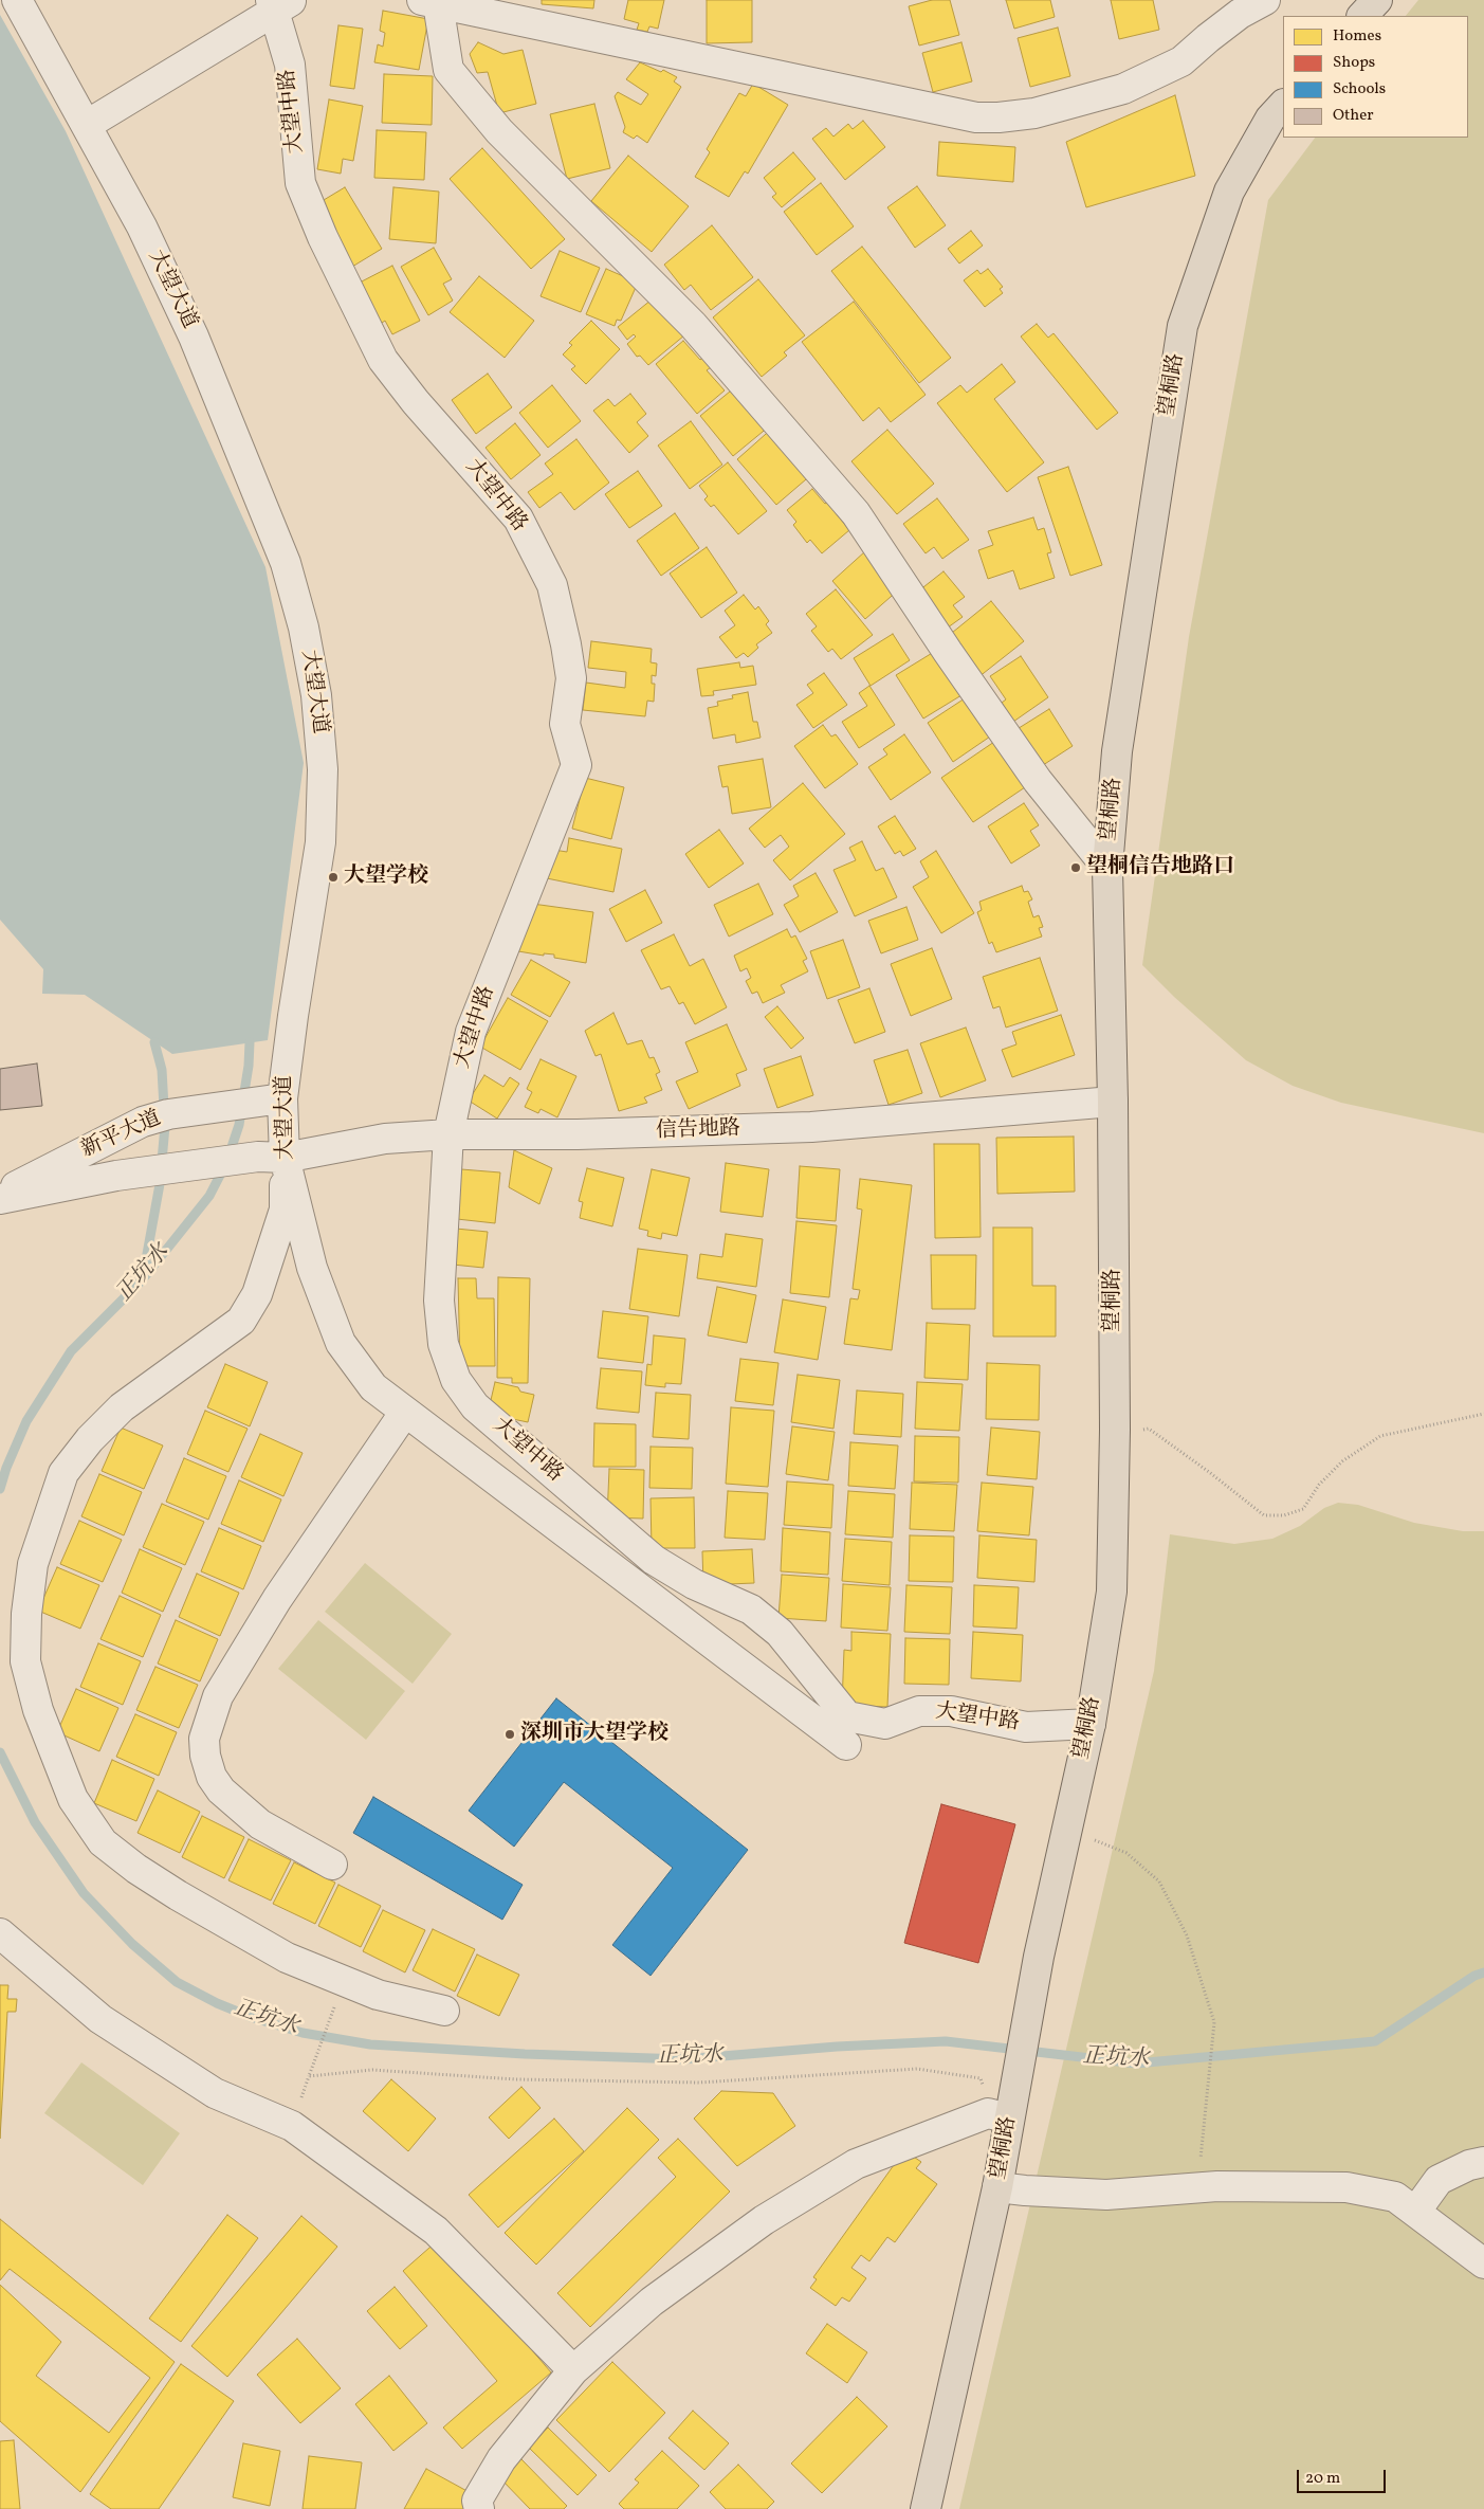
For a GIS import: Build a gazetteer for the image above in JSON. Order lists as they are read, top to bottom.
{
  "streets": {
    "main road": ["望桐路"],
    "street": [
      "大望中路",
      "大望大道",
      "信告地路",
      "新平大道"
    ]
  },
  "crossings": [
    ["大望中路", "望桐路"],
    ["大望中路", "信告地路"],
    ["大望大道", "信告地路"],
    ["大望大道", "新平大道"],
    ["望桐路", "信告地路"],
    ["信告地路", "新平大道"]
  ],
  "water": ["正坑水"],
  "places": ["望桐信告地路口", "大望学校", "深圳市大望学校"],
  "legend": [
    "Homes",
    "Shops",
    "Schools",
    "Other"
  ],
  "scale_bar": "20 m"
}
